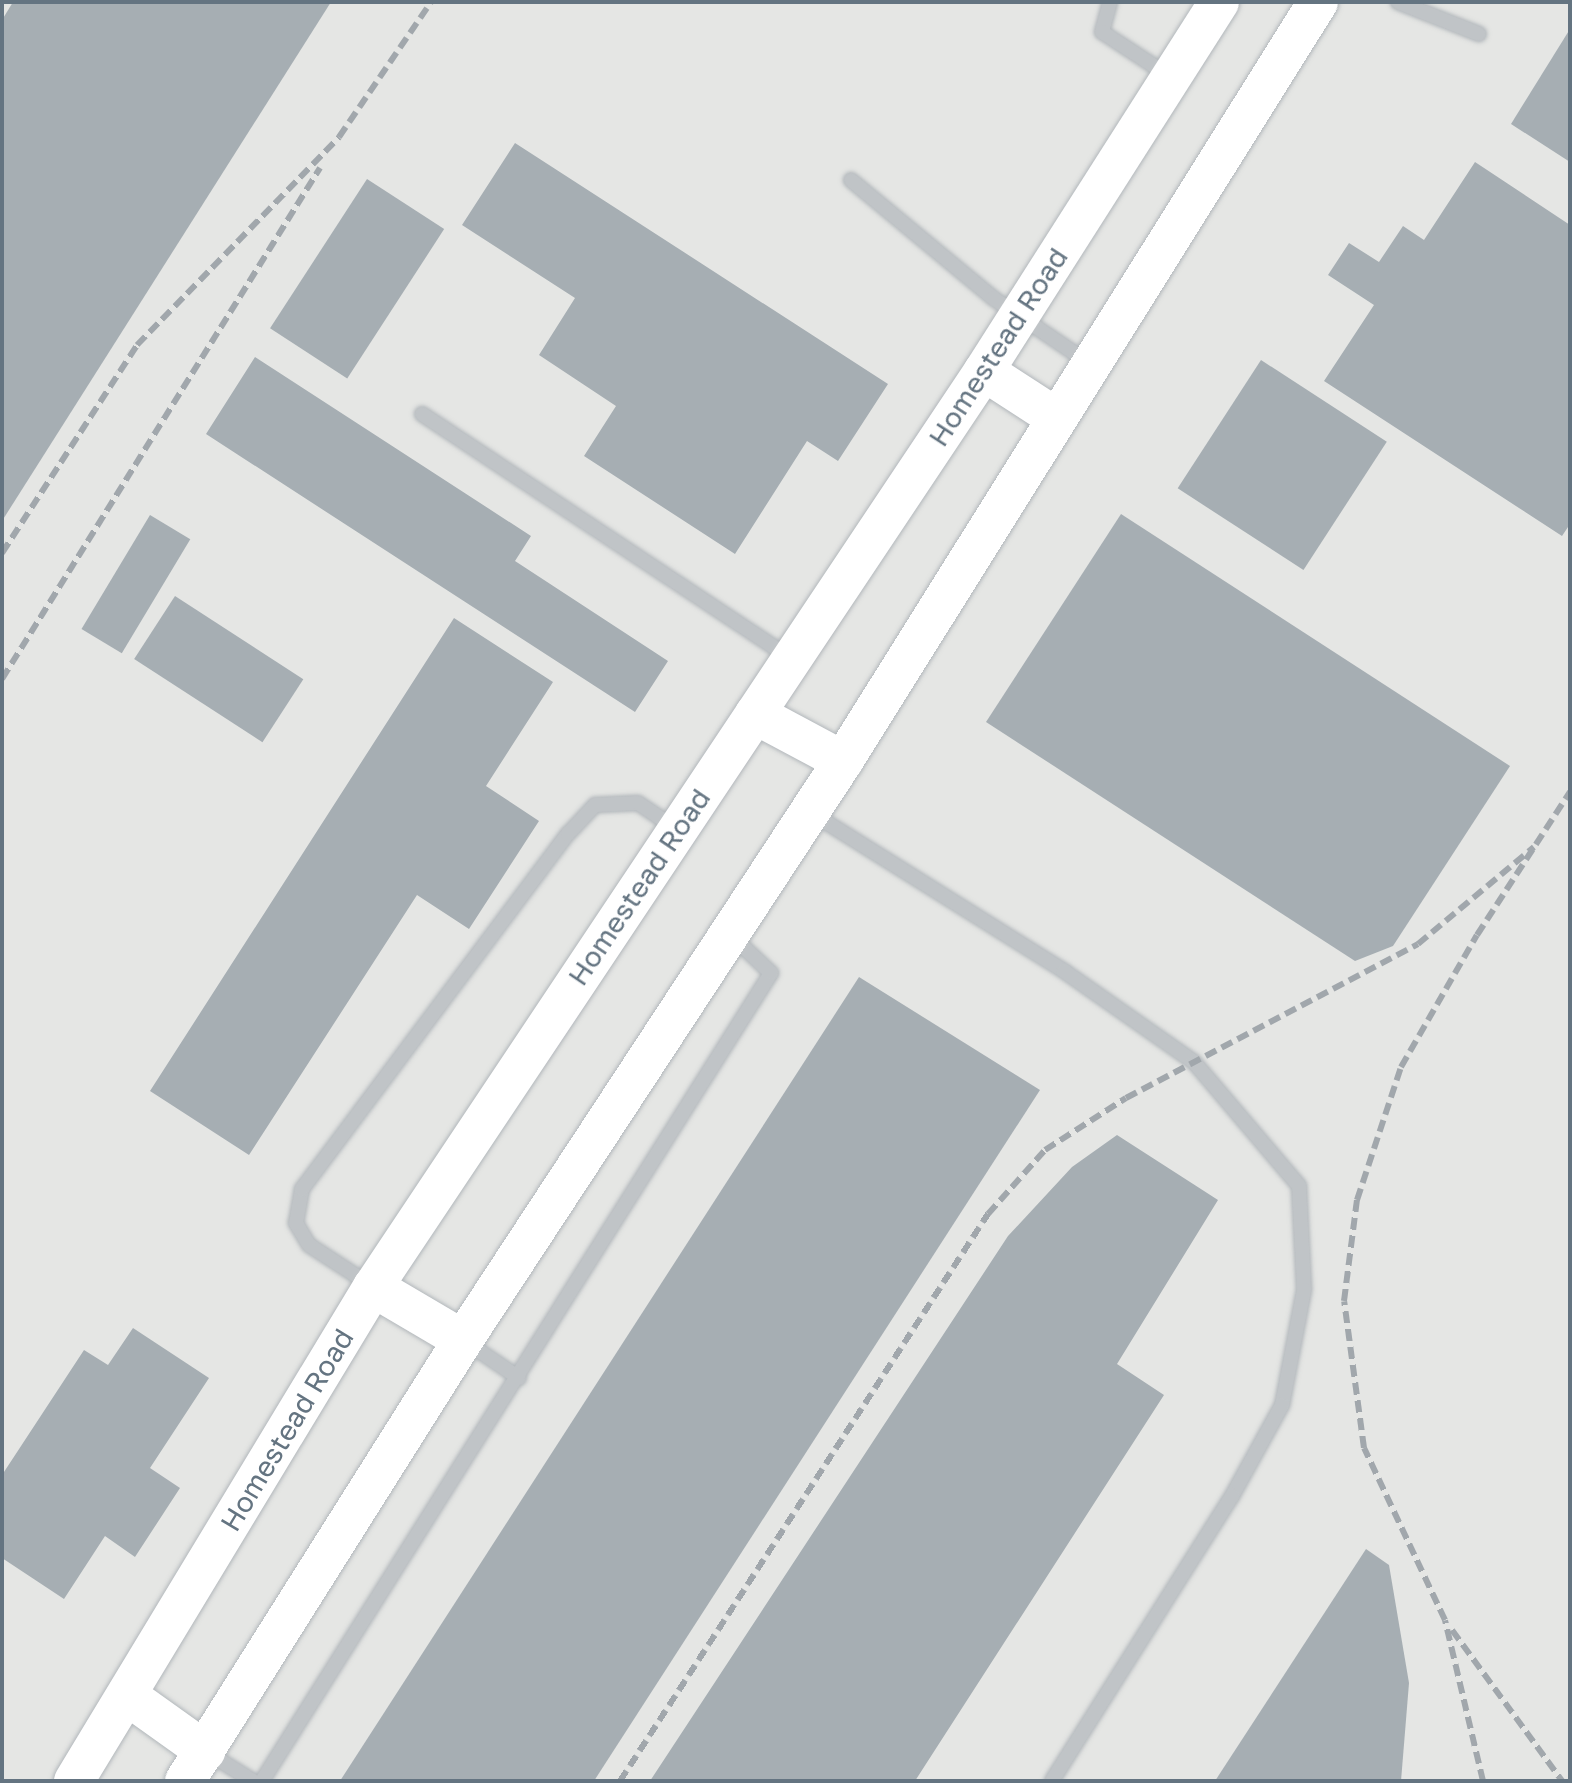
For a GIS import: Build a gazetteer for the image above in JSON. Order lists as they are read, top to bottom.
{
  "streets": {
    "main road": ["Homestead Road"]
  }
}
